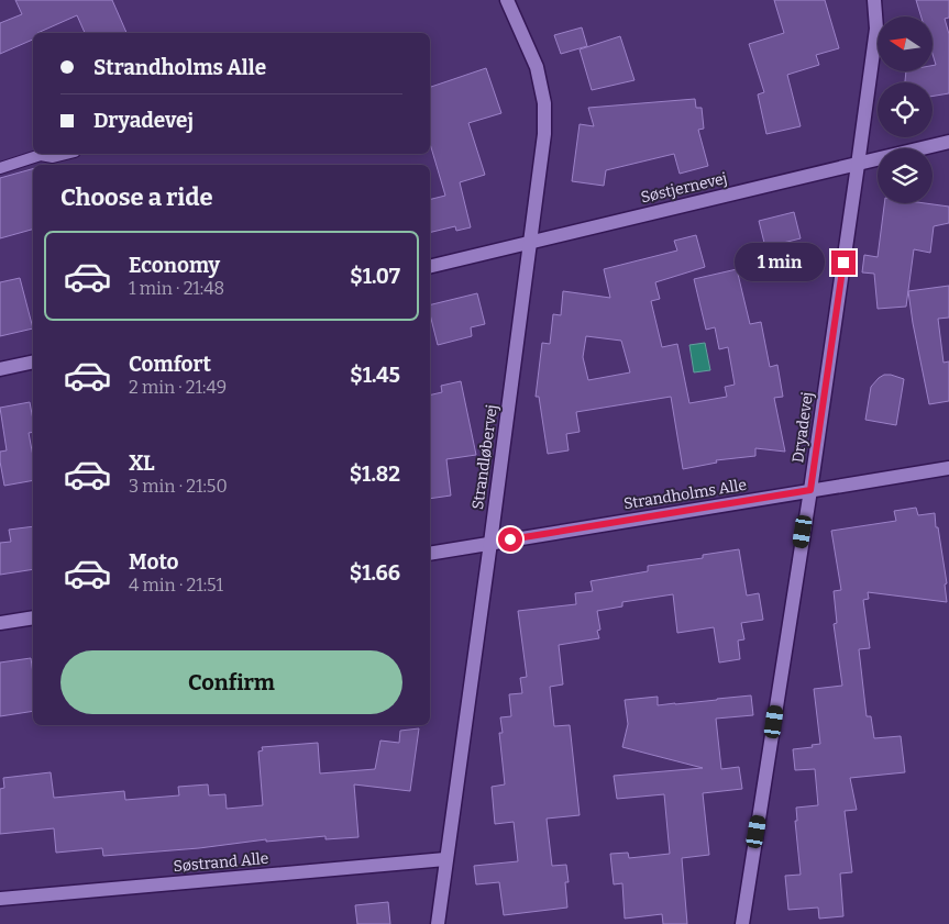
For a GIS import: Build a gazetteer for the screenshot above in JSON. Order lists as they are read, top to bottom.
{
  "streets": {
    "street": [
      "Søstjernevej",
      "Dryadevej",
      "Strandløbervej",
      "Strandholms Alle",
      "Søstrand Alle"
    ]
  },
  "crossings": [
    ["Søstjernevej", "Dryadevej"],
    ["Søstjernevej", "Strandløbervej"],
    ["Dryadevej", "Strandholms Alle"],
    ["Strandløbervej", "Strandholms Alle"],
    ["Strandløbervej", "Søstrand Alle"]
  ],
  "north": "left",
  "page": {
    "banner": ["Strandholms Alle", "Dryadevej"],
    "heading": "Choose a ride",
    "list": [
      {
        "name": "Economy",
        "note": "1 min · 21:48",
        "value": "$1.07"
      },
      {
        "name": "Comfort",
        "note": "2 min · 21:49",
        "value": "$1.45"
      },
      {
        "name": "XL",
        "note": "3 min · 21:50",
        "value": "$1.82"
      },
      {
        "name": "Moto",
        "note": "4 min · 21:51",
        "value": "$1.66"
      }
    ],
    "bubble": "1 min",
    "buttons": "Confirm"
  }
}
